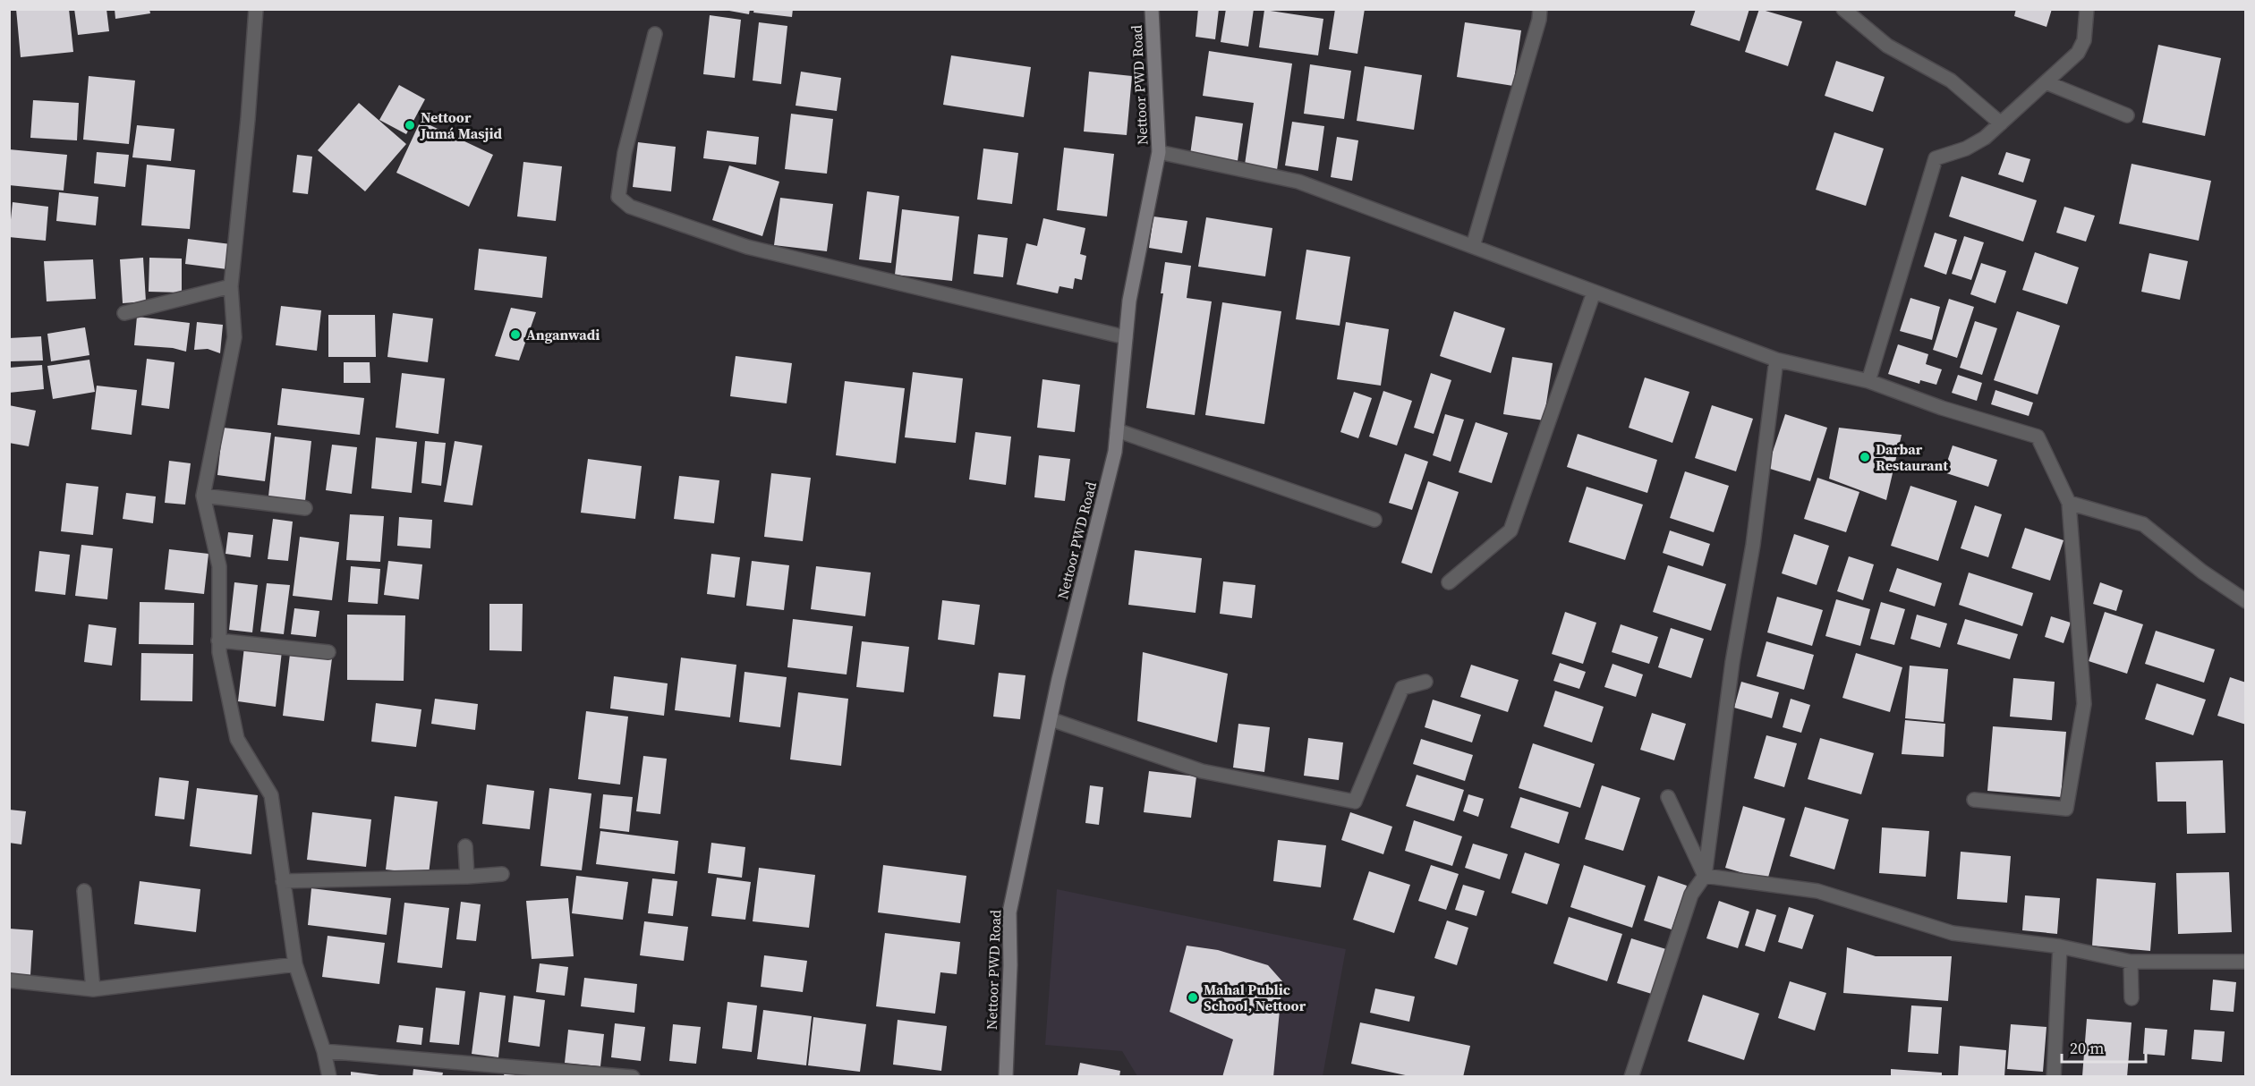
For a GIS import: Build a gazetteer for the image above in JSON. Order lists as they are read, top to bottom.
{
  "streets": {
    "street": ["Nettoor PWD Road"]
  },
  "places": [
    "Nettoor Jumá Masjid",
    "Anganwadi",
    "Darbar Restaurant",
    "Mahal Public School, Nettoor"
  ],
  "scale_bar": "20 m"
}
